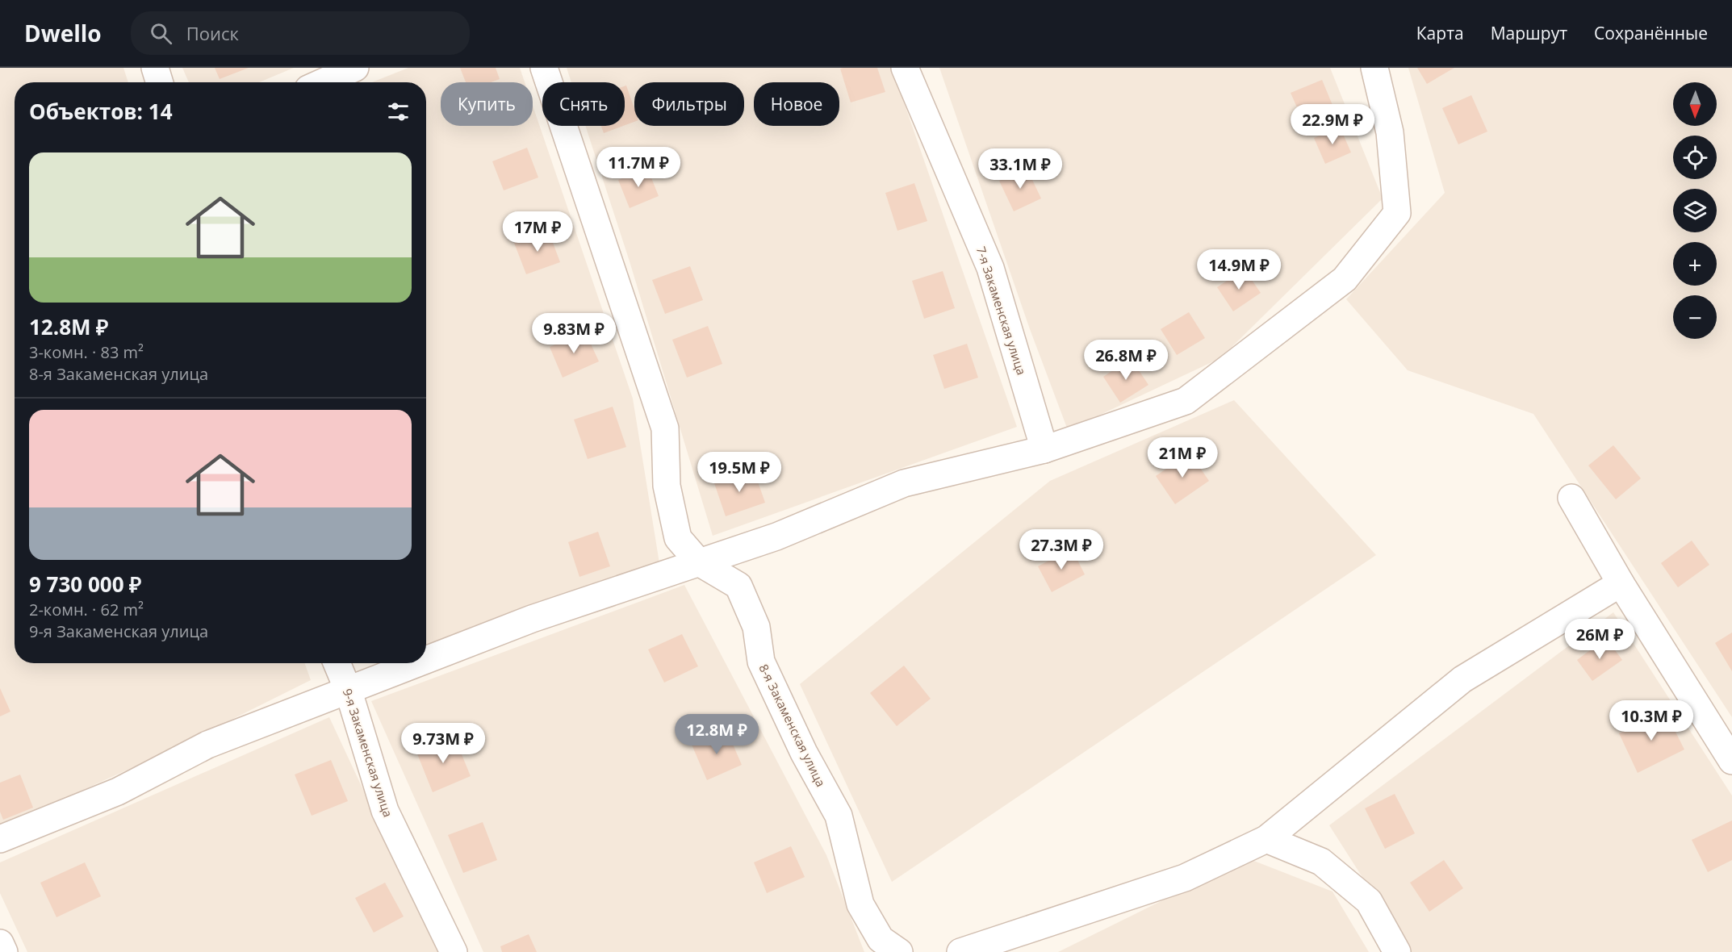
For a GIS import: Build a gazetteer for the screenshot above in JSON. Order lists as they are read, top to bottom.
{
  "streets": {
    "street": ["7-я Закаменская улица", "8-я Закаменская улица", "9-я Закаменская улица"]
  },
  "north": "bottom",
  "page": {
    "header": "Dwello",
    "search": "Поиск",
    "nav": ["Карта", "Маршрут", "Сохранённые"],
    "map_buttons": ["+", "−"],
    "chip": [
      "Купить",
      "Снять",
      "Фильтры",
      "Новое"
    ],
    "heading": "Объектов: 14",
    "price": [
      "22.9M ₽",
      "11.7M ₽",
      "33.1M ₽",
      "17M ₽",
      "14.9M ₽",
      "9.83M ₽",
      "26.8M ₽",
      "21M ₽",
      "19.5M ₽",
      "27.3M ₽",
      "26M ₽",
      "10.3M ₽",
      "12.8M ₽",
      "9.73M ₽"
    ],
    "list": [
      {
        "name": "12.8M ₽",
        "note": "3-комн. · 83 m² · 8-я Закаменская улица"
      },
      {
        "name": "9 730 000 ₽",
        "note": "2-комн. · 62 m² · 9-я Закаменская улица"
      }
    ]
  }
}
